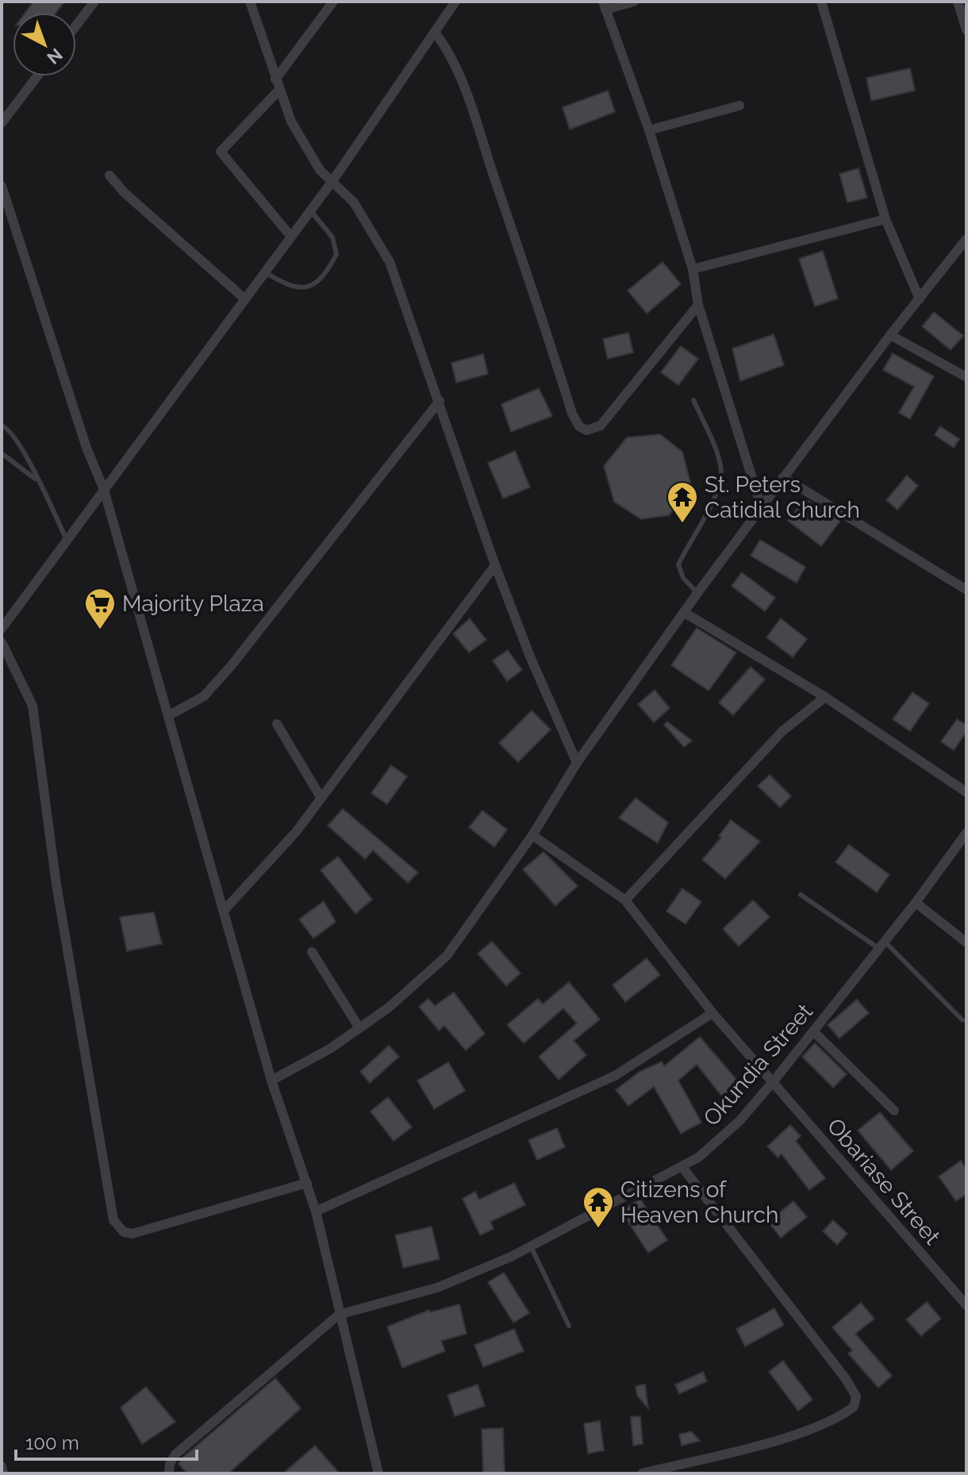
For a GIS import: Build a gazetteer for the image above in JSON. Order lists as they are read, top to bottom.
{
  "streets": {
    "street": ["Okundia Street", "Obariase Street"]
  },
  "crossings": [
    ["Okundia Street", "Obariase Street"]
  ],
  "places": {
    "temple": ["St. Peters Catidial Church", "Citizens of Heaven Church"],
    "supermarket": ["Majority Plaza"]
  },
  "scale_bar": "100 m",
  "north": "bottom right"
}
